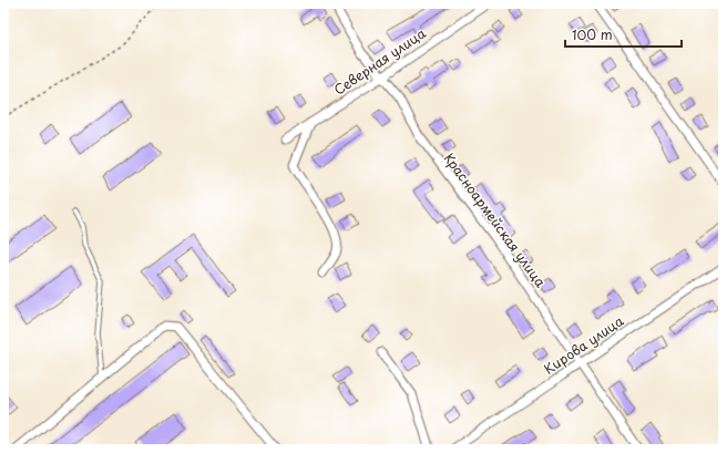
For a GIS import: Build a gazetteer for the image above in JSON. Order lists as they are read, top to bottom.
{
  "streets": {
    "street": ["Северная улица", "Красноармейская улица", "Кирова улица"]
  },
  "crossings": [
    ["Северная улица", "Красноармейская улица"],
    ["Красноармейская улица", "Кирова улица"]
  ],
  "scale_bar": "100 m"
}
